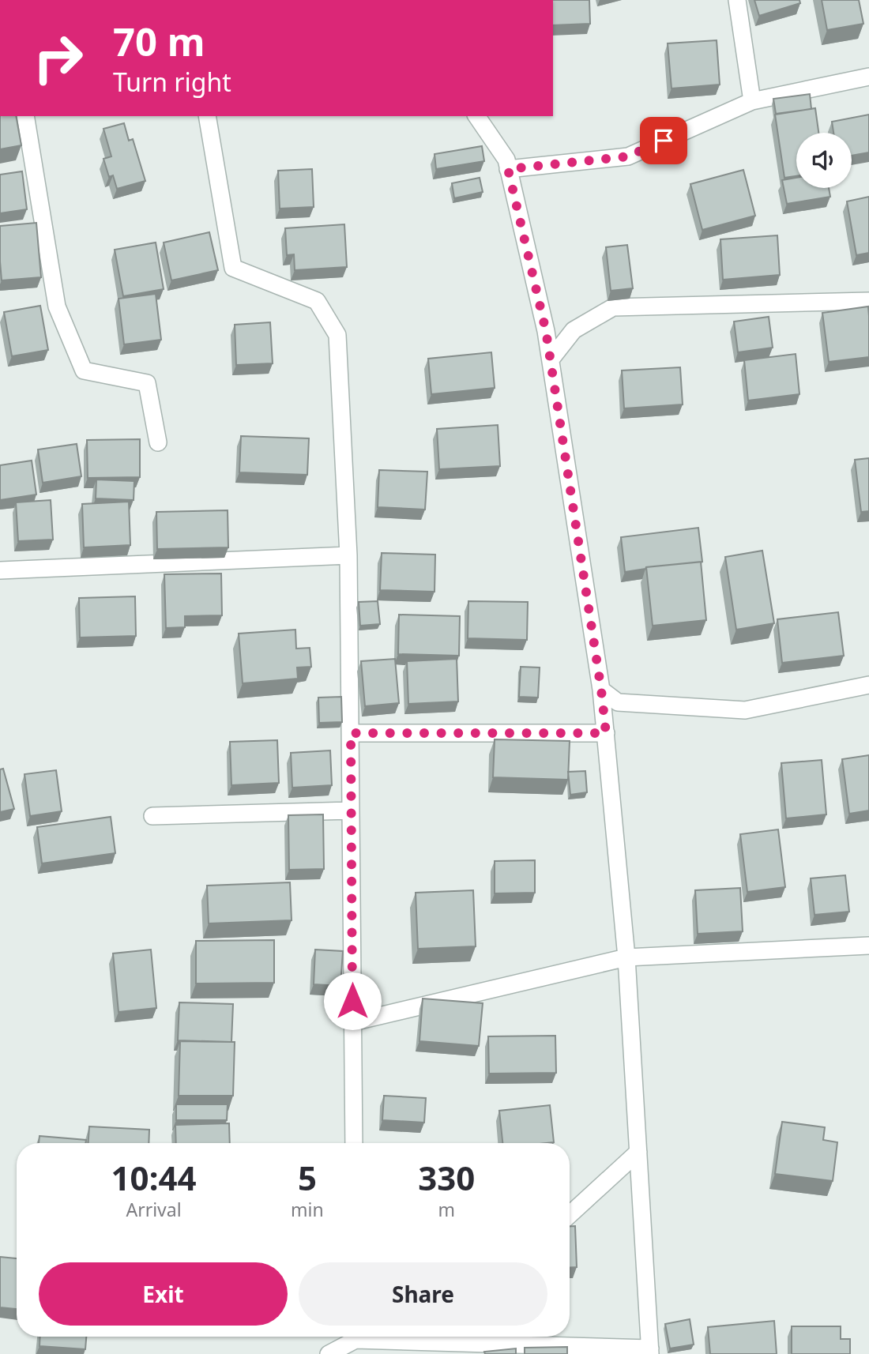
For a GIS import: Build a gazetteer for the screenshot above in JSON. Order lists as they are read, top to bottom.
{
  "page": {
    "turn": ["70 m", "Turn right"],
    "eta": [
      "10:44",
      "Arrival",
      "5",
      "min",
      "330",
      "m"
    ],
    "buttons": ["Exit", "Share"]
  }
}
